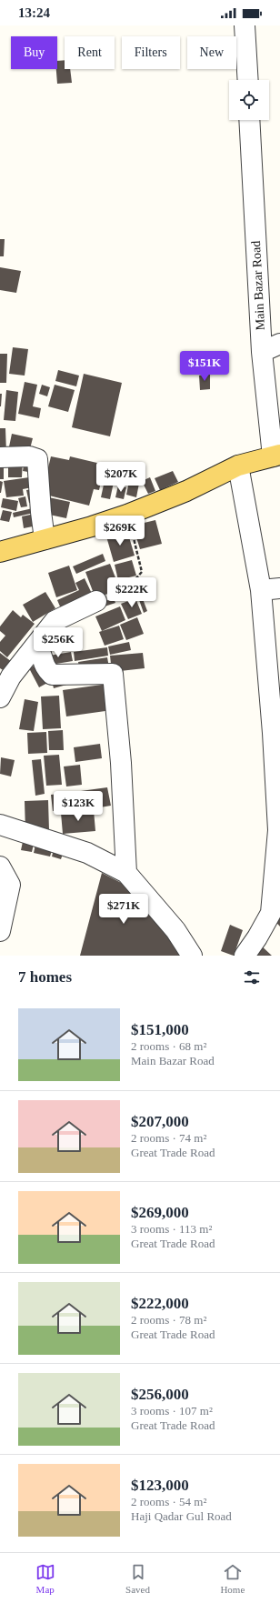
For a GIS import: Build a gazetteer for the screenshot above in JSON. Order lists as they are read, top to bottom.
{
  "streets": {
    "street": ["Main Bazar Road"]
  },
  "page": {
    "status": "13:24",
    "chip": [
      "Buy",
      "Rent",
      "Filters",
      "New"
    ],
    "price": [
      "$151K",
      "$207K",
      "$269K",
      "$222K",
      "$256K",
      "$123K",
      "$271K"
    ],
    "heading": "7 homes",
    "list": [
      {
        "name": "$151,000",
        "note": "2 rooms · 68 m² · Main Bazar Road"
      },
      {
        "name": "$207,000",
        "note": "2 rooms · 74 m² · Great Trade Road"
      },
      {
        "name": "$269,000",
        "note": "3 rooms · 113 m² · Great Trade Road"
      },
      {
        "name": "$222,000",
        "note": "2 rooms · 78 m² · Great Trade Road"
      },
      {
        "name": "$256,000",
        "note": "3 rooms · 107 m² · Great Trade Road"
      },
      {
        "name": "$123,000",
        "note": "2 rooms · 54 m² · Haji Qadar Gul Road"
      }
    ],
    "tabs": ["Map", "Saved", "Home"]
  }
}
